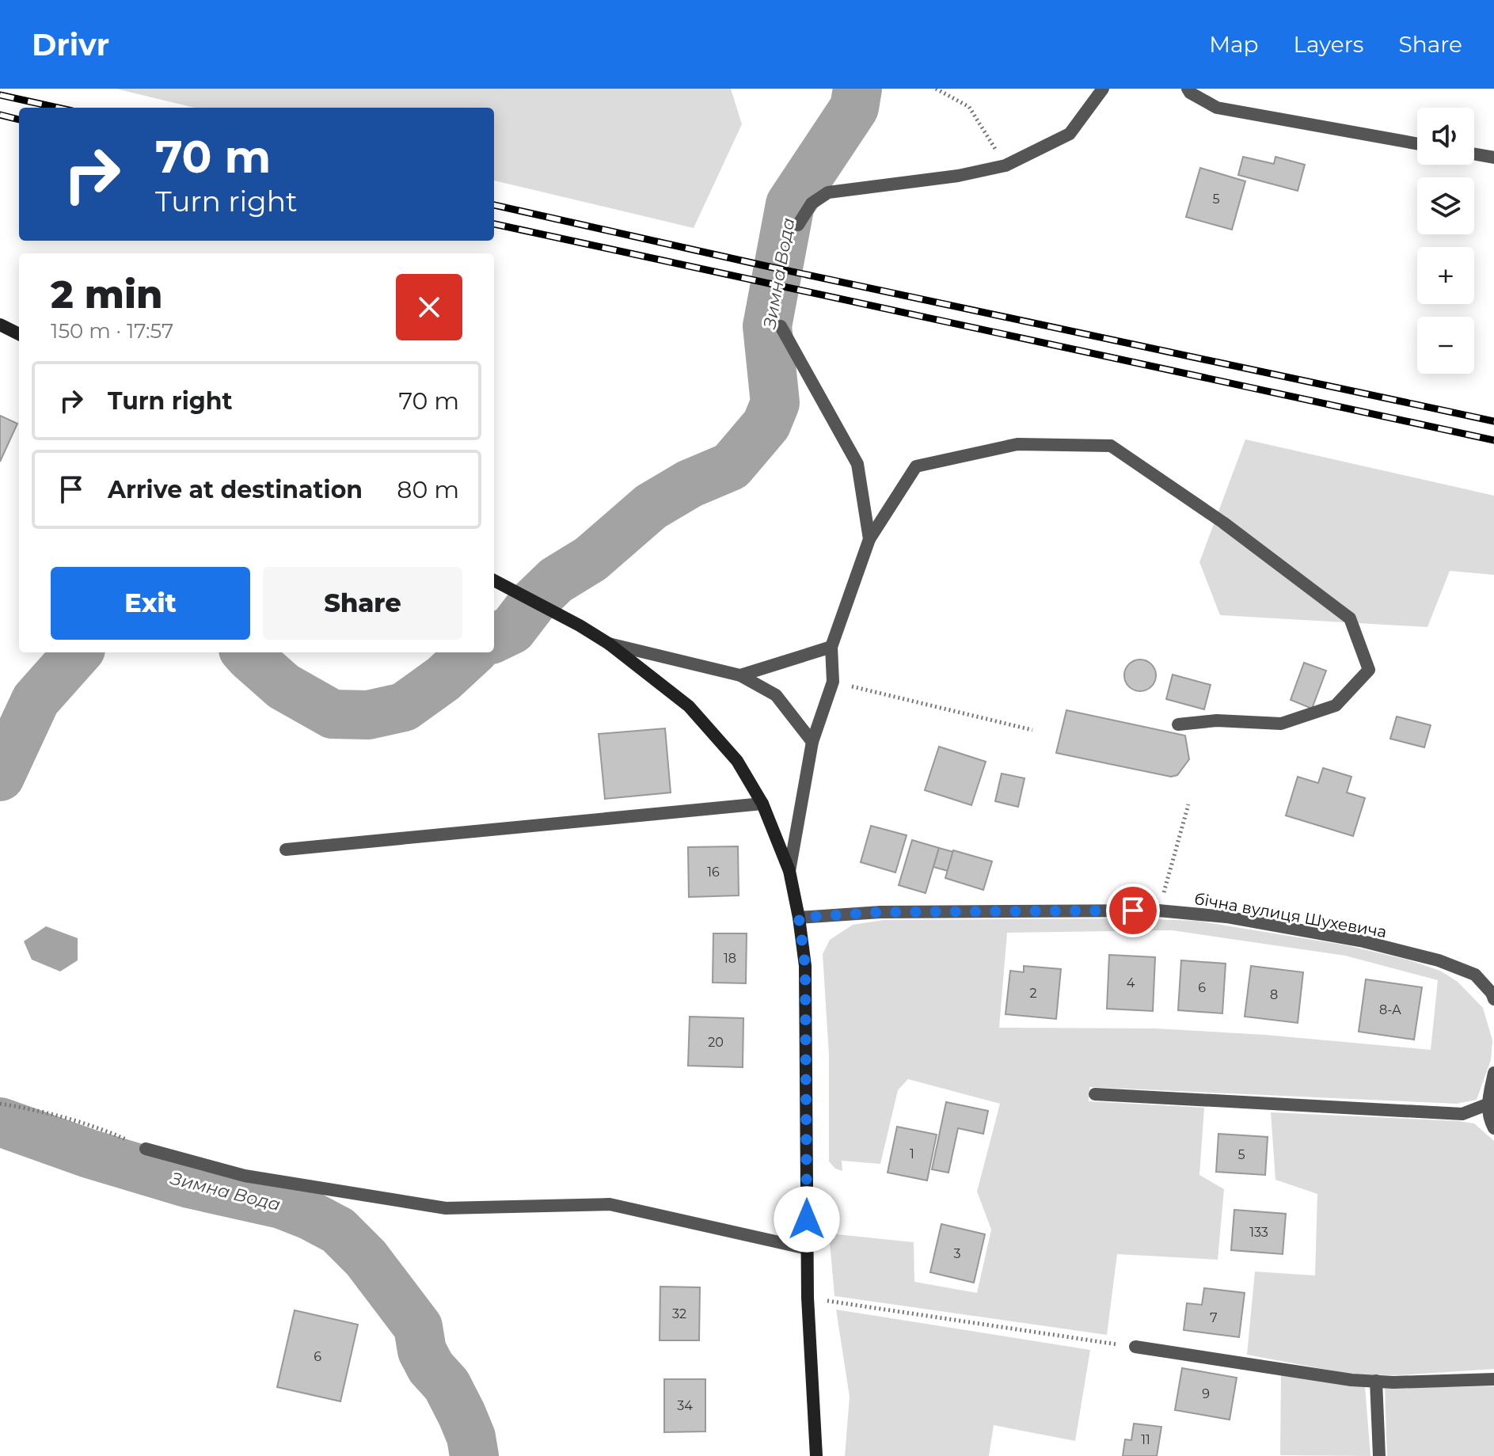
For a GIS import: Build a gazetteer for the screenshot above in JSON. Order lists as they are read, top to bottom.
{
  "streets": {
    "street": ["бічна вулиця Шухевича"]
  },
  "water": ["Зимна Вода"],
  "house_numbers": [
    "5",
    "16",
    "18",
    "4",
    "6",
    "2",
    "8",
    "8-А",
    "20",
    "1",
    "5",
    "133",
    "3",
    "32",
    "7",
    "6",
    "9",
    "34",
    "11"
  ],
  "page": {
    "header": "Drivr",
    "nav": ["Map", "Layers", "Share"],
    "map_buttons": ["+", "−"],
    "turn": ["70 m", "Turn right"],
    "heading": ["2 min", "150 m · 17:57"],
    "list": [
      {
        "name": "Turn right",
        "value": "70 m"
      },
      {
        "name": "Arrive at destination",
        "value": "80 m"
      }
    ],
    "buttons": ["Exit", "Share"]
  }
}
